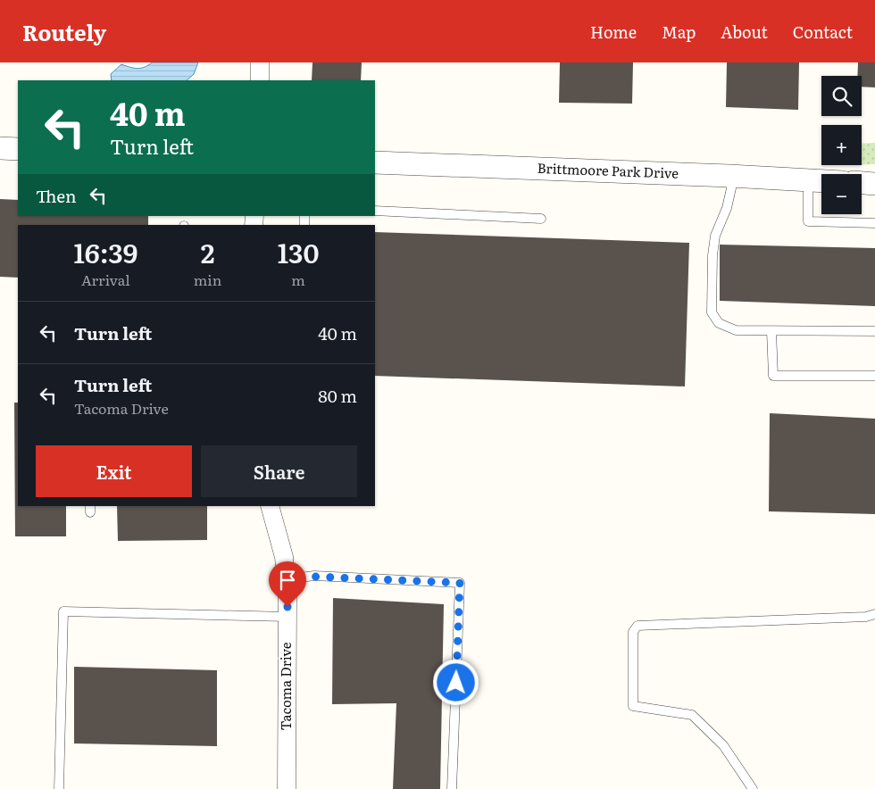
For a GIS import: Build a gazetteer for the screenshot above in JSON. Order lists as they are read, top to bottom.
{
  "streets": {
    "street": ["Brittmoore Park Drive", "Tacoma Drive"]
  },
  "page": {
    "header": "Routely",
    "nav": [
      "Home",
      "Map",
      "About",
      "Contact"
    ],
    "map_buttons": ["+", "−"],
    "turn": ["40 m", "Turn left"],
    "then": "Then",
    "eta": [
      "16:39",
      "Arrival",
      "2",
      "min",
      "130",
      "m"
    ],
    "list": [
      {
        "name": "Turn left",
        "value": "40 m"
      },
      {
        "name": "Turn left",
        "note": "Tacoma Drive",
        "value": "80 m"
      }
    ],
    "buttons": ["Exit", "Share"]
  }
}
